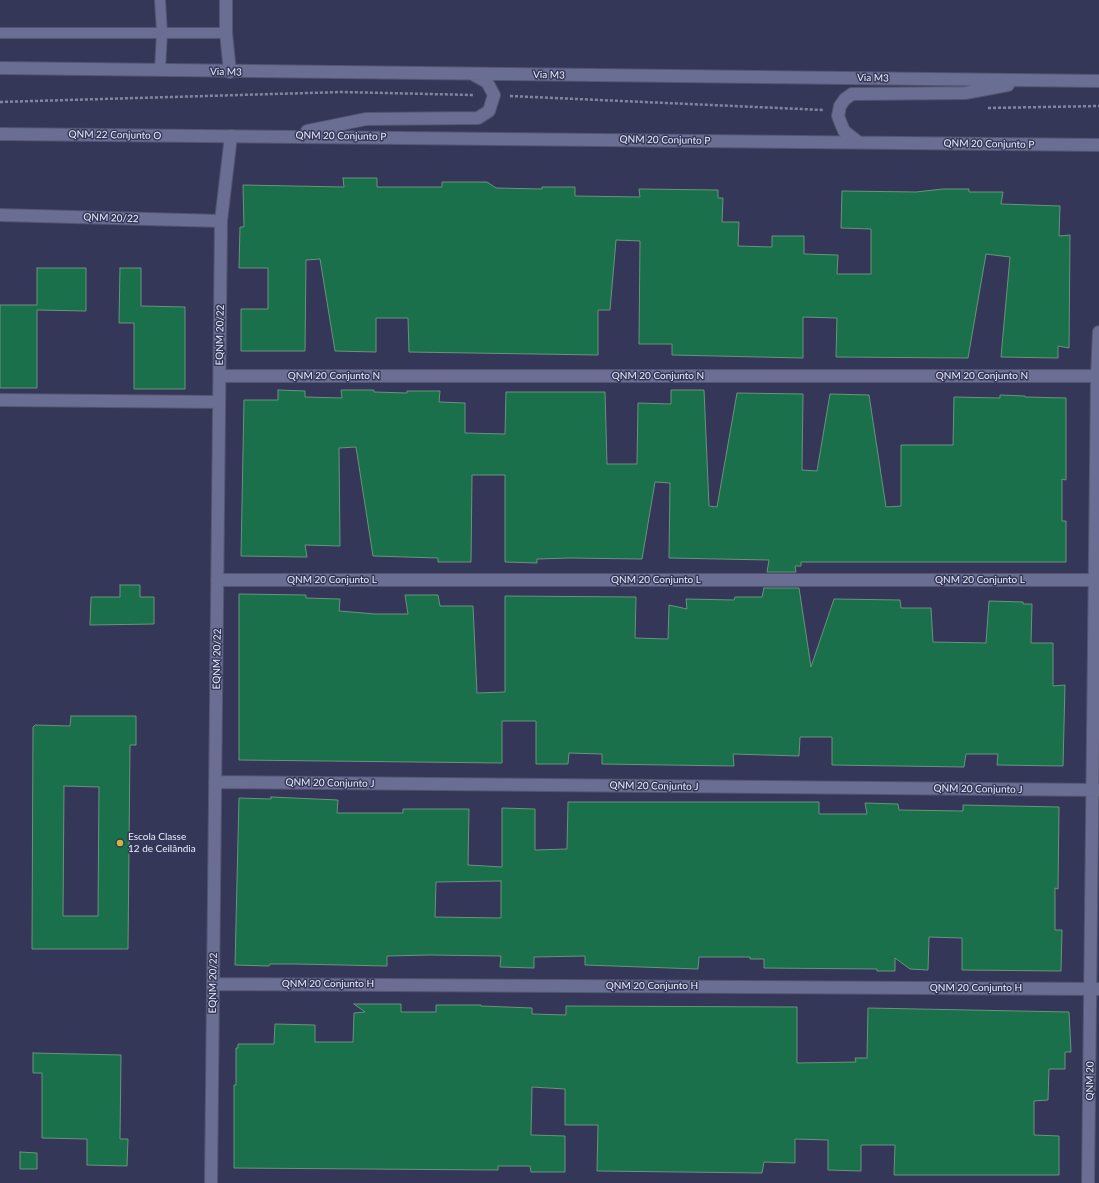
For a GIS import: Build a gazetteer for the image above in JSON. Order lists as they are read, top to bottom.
{
  "streets": {
    "street": [
      "Via M3",
      "QNM 22 Conjunto O",
      "QNM 20 Conjunto P",
      "QNM 20/22",
      "EQNM 20/22",
      "QNM 20 Conjunto N",
      "QNM 20 Conjunto L",
      "QNM 20 Conjunto J",
      "QNM 20 Conjunto H",
      "QNM 20"
    ]
  },
  "crossings": [
    ["QNM 22 Conjunto O", "QNM 20 Conjunto P"],
    ["QNM 22 Conjunto O", "EQNM 20/22"],
    ["QNM 20 Conjunto P", "EQNM 20/22"],
    ["QNM 20/22", "EQNM 20/22"],
    ["EQNM 20/22", "QNM 20 Conjunto N"],
    ["EQNM 20/22", "QNM 20 Conjunto L"],
    ["EQNM 20/22", "QNM 20 Conjunto J"],
    ["EQNM 20/22", "QNM 20 Conjunto H"],
    ["QNM 20 Conjunto N", "QNM 20"],
    ["QNM 20 Conjunto L", "QNM 20"],
    ["QNM 20 Conjunto J", "QNM 20"],
    ["QNM 20 Conjunto H", "QNM 20"]
  ],
  "places": ["Escola Classe 12 de Ceilândia"]
}
